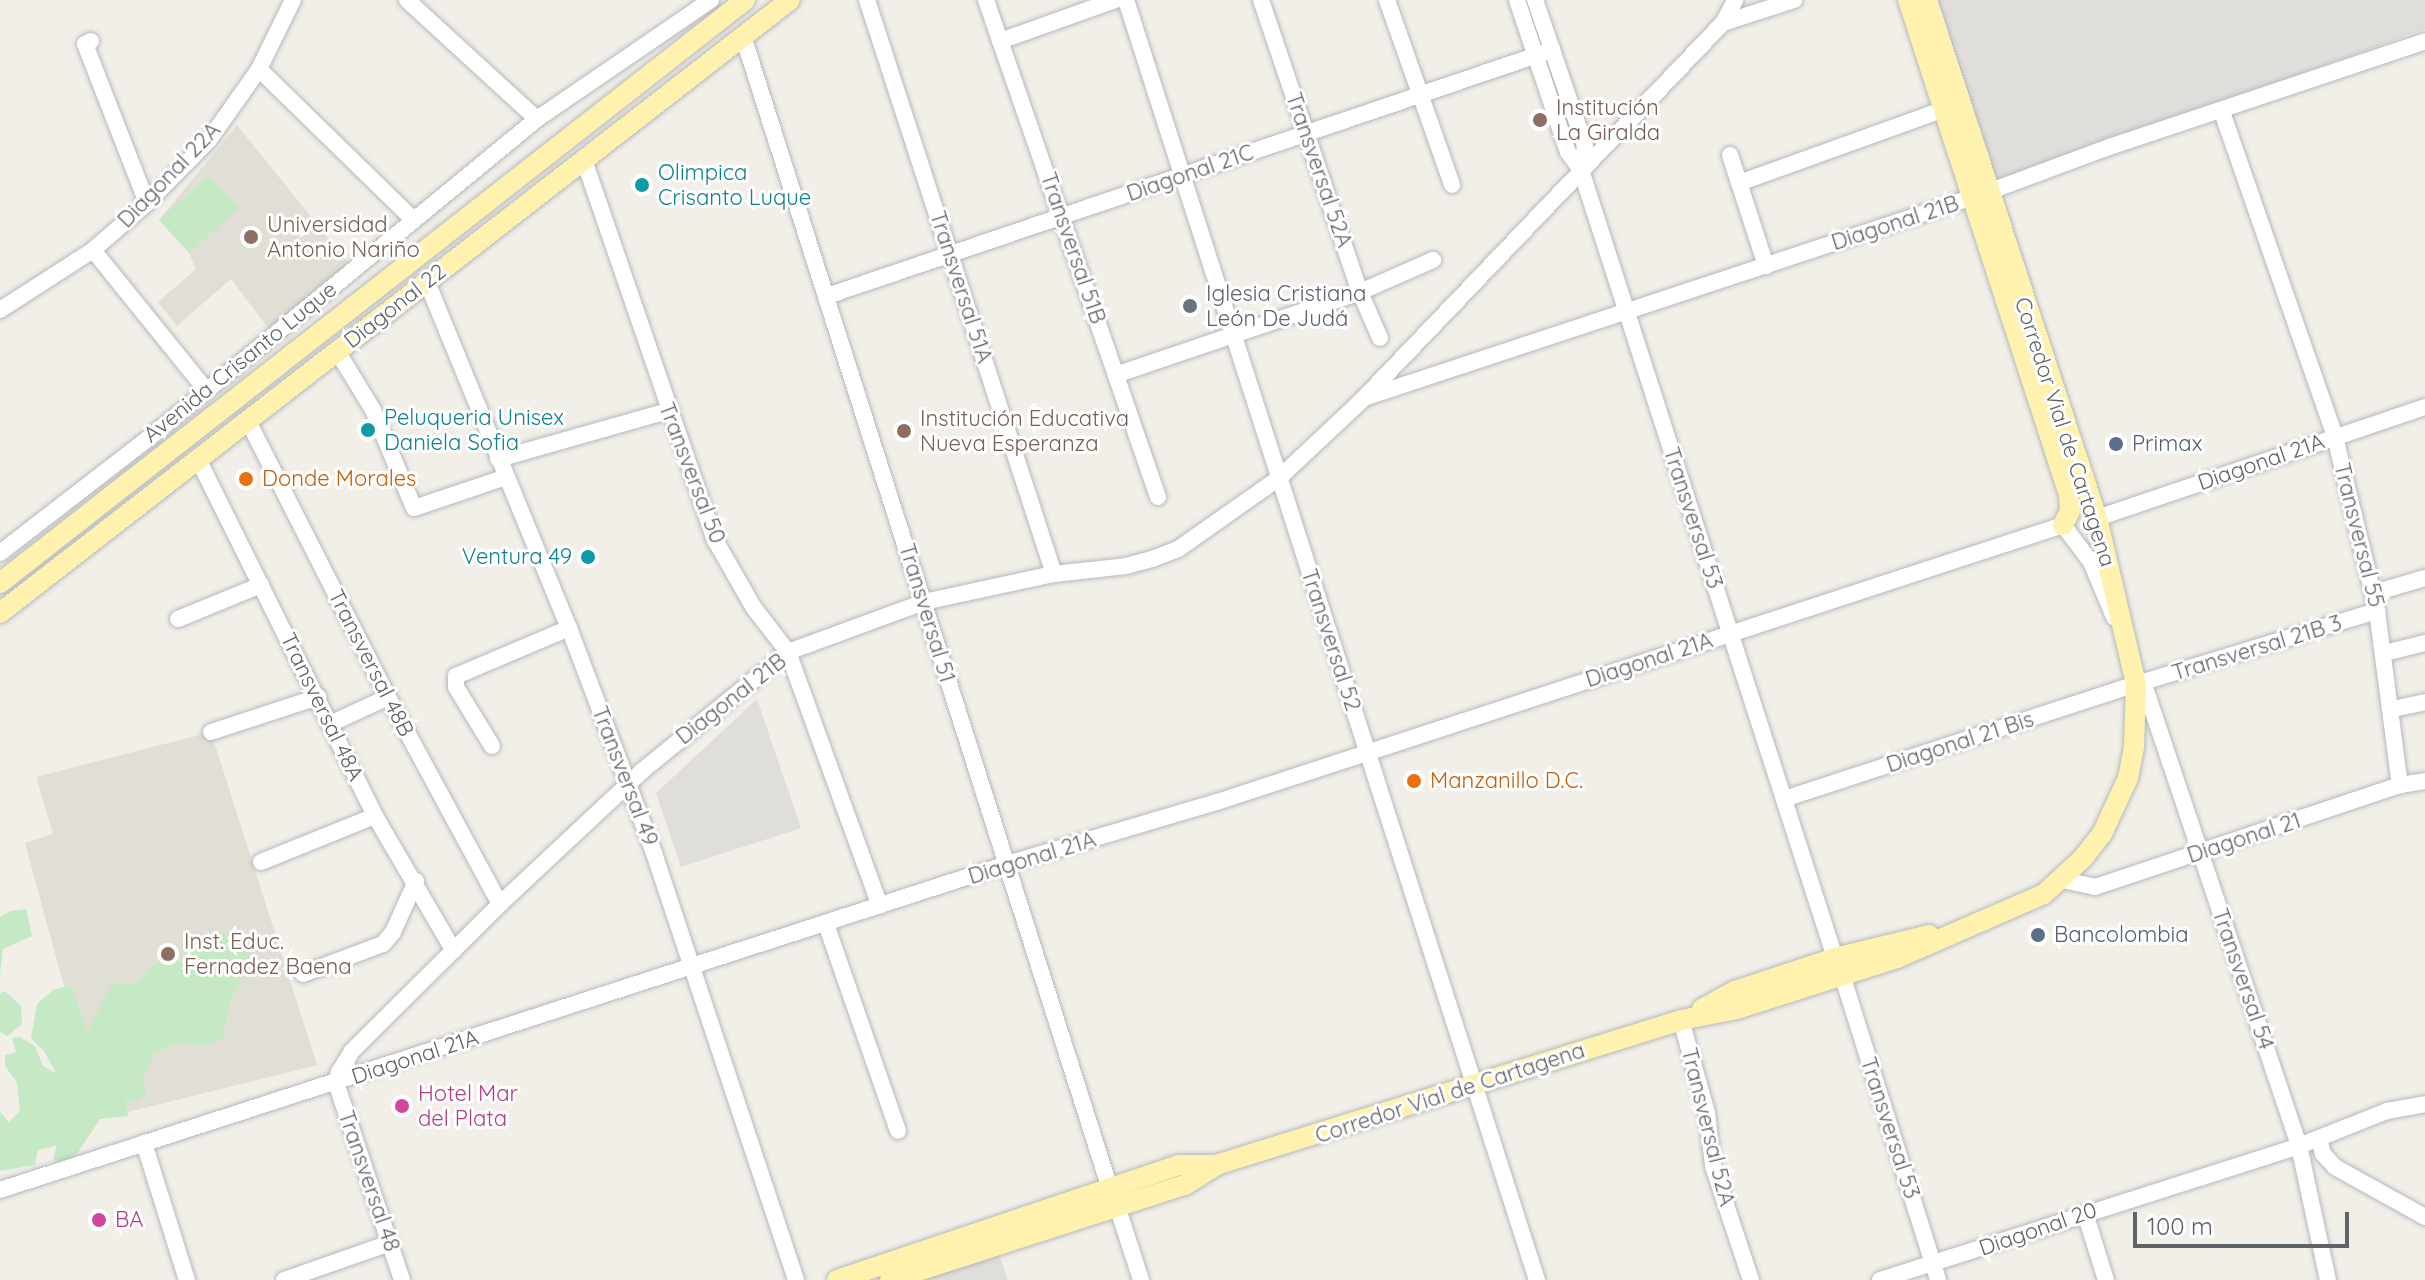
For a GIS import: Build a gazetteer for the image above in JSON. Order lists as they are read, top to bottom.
{
  "streets": {
    "main road": ["Diagonal 22", "Corredor Vial de Cartagena"],
    "street": [
      "Transversal 52A",
      "Diagonal 21C",
      "Diagonal 22A",
      "Diagonal 21B",
      "Transversal 51B",
      "Transversal 51A",
      "Avenida Crisanto Luque",
      "Diagonal 21A",
      "Transversal 50",
      "Transversal 53",
      "Transversal 55",
      "Transversal 51",
      "Transversal 52",
      "Transversal 21B 3",
      "Transversal 48B",
      "Transversal 48A",
      "Diagonal 21 Bis",
      "Transversal 49",
      "Diagonal 21",
      "Transversal 54",
      "Transversal 48",
      "Diagonal 20"
    ]
  },
  "crossings": [
    ["Transversal 52A", "Diagonal 21C"],
    ["Transversal 52A", "Corredor Vial de Cartagena"],
    ["Diagonal 21C", "Transversal 51B"],
    ["Diagonal 21C", "Transversal 51A"],
    ["Diagonal 21C", "Transversal 53"],
    ["Diagonal 21C", "Transversal 51"],
    ["Diagonal 21C", "Transversal 52"],
    ["Diagonal 21B", "Transversal 51A"],
    ["Diagonal 21B", "Corredor Vial de Cartagena"],
    ["Diagonal 21B", "Diagonal 21A"],
    ["Diagonal 21B", "Transversal 50"],
    ["Diagonal 21B", "Transversal 53"],
    ["Diagonal 21B", "Transversal 55"],
    ["Diagonal 21B", "Transversal 51"],
    ["Diagonal 21B", "Transversal 52"],
    ["Diagonal 21B", "Transversal 48B"],
    ["Diagonal 21B", "Transversal 48A"],
    ["Diagonal 21B", "Transversal 49"],
    ["Diagonal 21B", "Transversal 48"],
    ["Diagonal 22", "Transversal 50"],
    ["Diagonal 22", "Transversal 51"],
    ["Diagonal 22", "Transversal 48B"],
    ["Diagonal 22", "Transversal 48A"],
    ["Diagonal 22", "Transversal 49"],
    ["Corredor Vial de Cartagena", "Diagonal 21A"],
    ["Corredor Vial de Cartagena", "Transversal 53"],
    ["Corredor Vial de Cartagena", "Transversal 51"],
    ["Corredor Vial de Cartagena", "Transversal 52"],
    ["Corredor Vial de Cartagena", "Transversal 21B 3"],
    ["Corredor Vial de Cartagena", "Diagonal 21 Bis"],
    ["Corredor Vial de Cartagena", "Diagonal 21"],
    ["Corredor Vial de Cartagena", "Transversal 54"],
    ["Diagonal 21A", "Transversal 50"],
    ["Diagonal 21A", "Transversal 53"],
    ["Diagonal 21A", "Transversal 55"],
    ["Diagonal 21A", "Transversal 51"],
    ["Diagonal 21A", "Transversal 52"],
    ["Diagonal 21A", "Transversal 49"],
    ["Diagonal 21A", "Transversal 48"],
    ["Transversal 53", "Diagonal 21 Bis"],
    ["Transversal 53", "Diagonal 20"],
    ["Transversal 55", "Transversal 21B 3"],
    ["Transversal 55", "Diagonal 21"],
    ["Transversal 21B 3", "Diagonal 21 Bis"],
    ["Transversal 21B 3", "Transversal 54"],
    ["Diagonal 21 Bis", "Transversal 54"],
    ["Diagonal 21", "Transversal 54"],
    ["Transversal 54", "Diagonal 20"]
  ],
  "places": [
    "Institución La Giralda",
    "Olimpica Crisanto Luque",
    "Universidad Antonio Nariño",
    "Iglesia Cristiana León De Judá",
    "Peluqueria Unisex Daniela Sofia",
    "Institución Educativa Nueva Esperanza",
    "Primax",
    "Donde Morales",
    "Ventura 49",
    "Manzanillo D.C.",
    "Bancolombia",
    "Inst. Educ. Fernadez Baena",
    "Hotel Mar del Plata",
    "BA"
  ],
  "scale_bar": "100 m"
}
